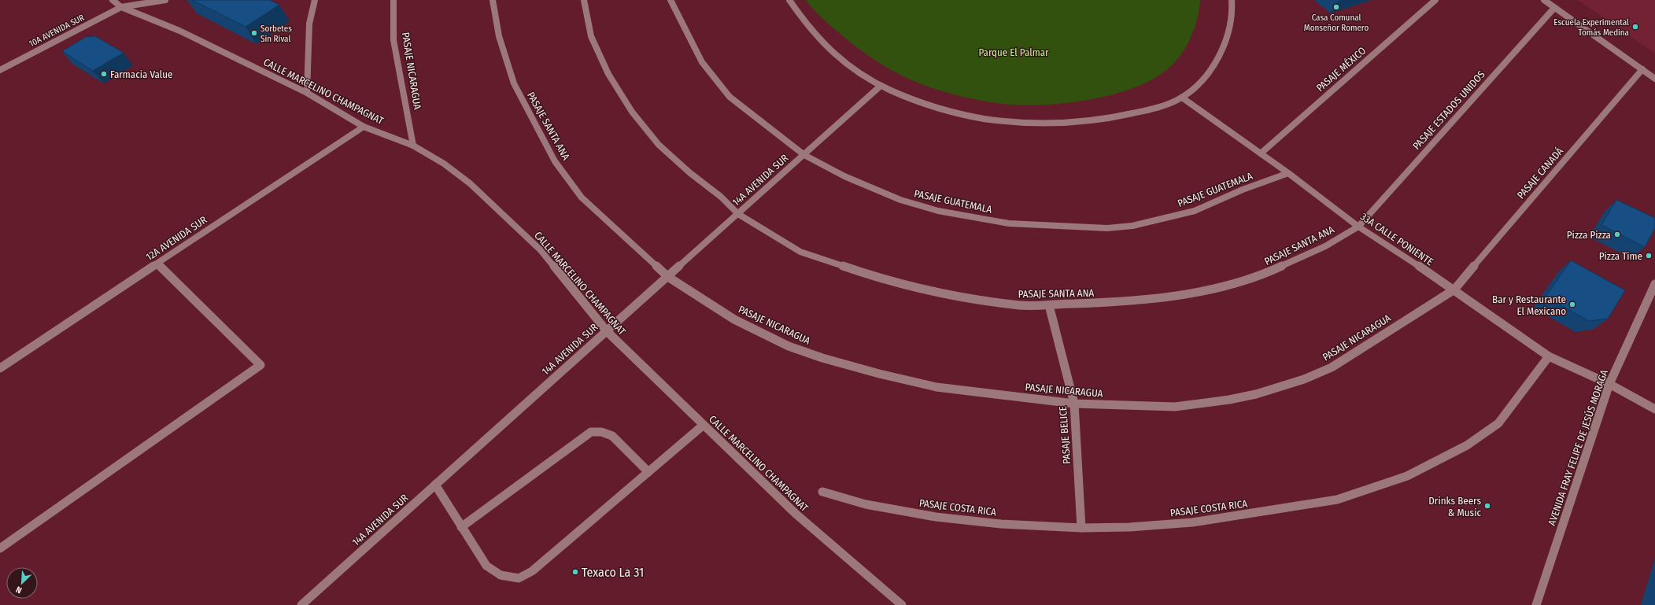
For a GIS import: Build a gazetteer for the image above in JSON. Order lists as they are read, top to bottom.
{
  "streets": {
    "street": [
      "10A AVENIDA SUR",
      "PASAJE MÉXICO",
      "PASAJE NICARAGUA",
      "CALLE MARCELINO CHAMPAGNAT",
      "PASAJE ESTADOS UNIDOS",
      "PASAJE SANTA ANA",
      "PASAJE CANADÁ",
      "14A AVENIDA SUR",
      "PASAJE GUATEMALA",
      "12A AVENIDA SUR",
      "33A CALLE PONIENTE",
      "PASAJE BELICE",
      "AVENIDA FRAY FELIPE DE JESÚS MORAGA",
      "PASAJE COSTA RICA"
    ]
  },
  "crossings": [
    ["10A AVENIDA SUR", "CALLE MARCELINO CHAMPAGNAT"],
    ["PASAJE MÉXICO", "33A CALLE PONIENTE"],
    ["PASAJE NICARAGUA", "CALLE MARCELINO CHAMPAGNAT"],
    ["PASAJE NICARAGUA", "PASAJE SANTA ANA"],
    ["PASAJE NICARAGUA", "PASAJE CANADÁ"],
    ["PASAJE NICARAGUA", "14A AVENIDA SUR"],
    ["PASAJE NICARAGUA", "33A CALLE PONIENTE"],
    ["PASAJE NICARAGUA", "PASAJE BELICE"],
    ["CALLE MARCELINO CHAMPAGNAT", "14A AVENIDA SUR"],
    ["CALLE MARCELINO CHAMPAGNAT", "12A AVENIDA SUR"],
    ["PASAJE ESTADOS UNIDOS", "PASAJE SANTA ANA"],
    ["PASAJE ESTADOS UNIDOS", "33A CALLE PONIENTE"],
    ["PASAJE SANTA ANA", "14A AVENIDA SUR"],
    ["PASAJE SANTA ANA", "33A CALLE PONIENTE"],
    ["PASAJE SANTA ANA", "PASAJE BELICE"],
    ["PASAJE CANADÁ", "33A CALLE PONIENTE"],
    ["14A AVENIDA SUR", "PASAJE GUATEMALA"],
    ["PASAJE GUATEMALA", "33A CALLE PONIENTE"],
    ["33A CALLE PONIENTE", "AVENIDA FRAY FELIPE DE JESÚS MORAGA"],
    ["33A CALLE PONIENTE", "PASAJE COSTA RICA"],
    ["PASAJE BELICE", "PASAJE COSTA RICA"]
  ],
  "parks": ["Parque El Palmar"],
  "places": [
    "Casa Comunal Monseñor Romero",
    "Escuela Experimental Tomás Medina",
    "Sorbetes Sin Rival",
    "Farmacia Value",
    "Pizza Pizza",
    "Pizza Time",
    "Bar y Restaurante El Mexicano",
    "Drinks Beers & Music",
    "Texaco La 31"
  ],
  "north": "bottom left"
}
